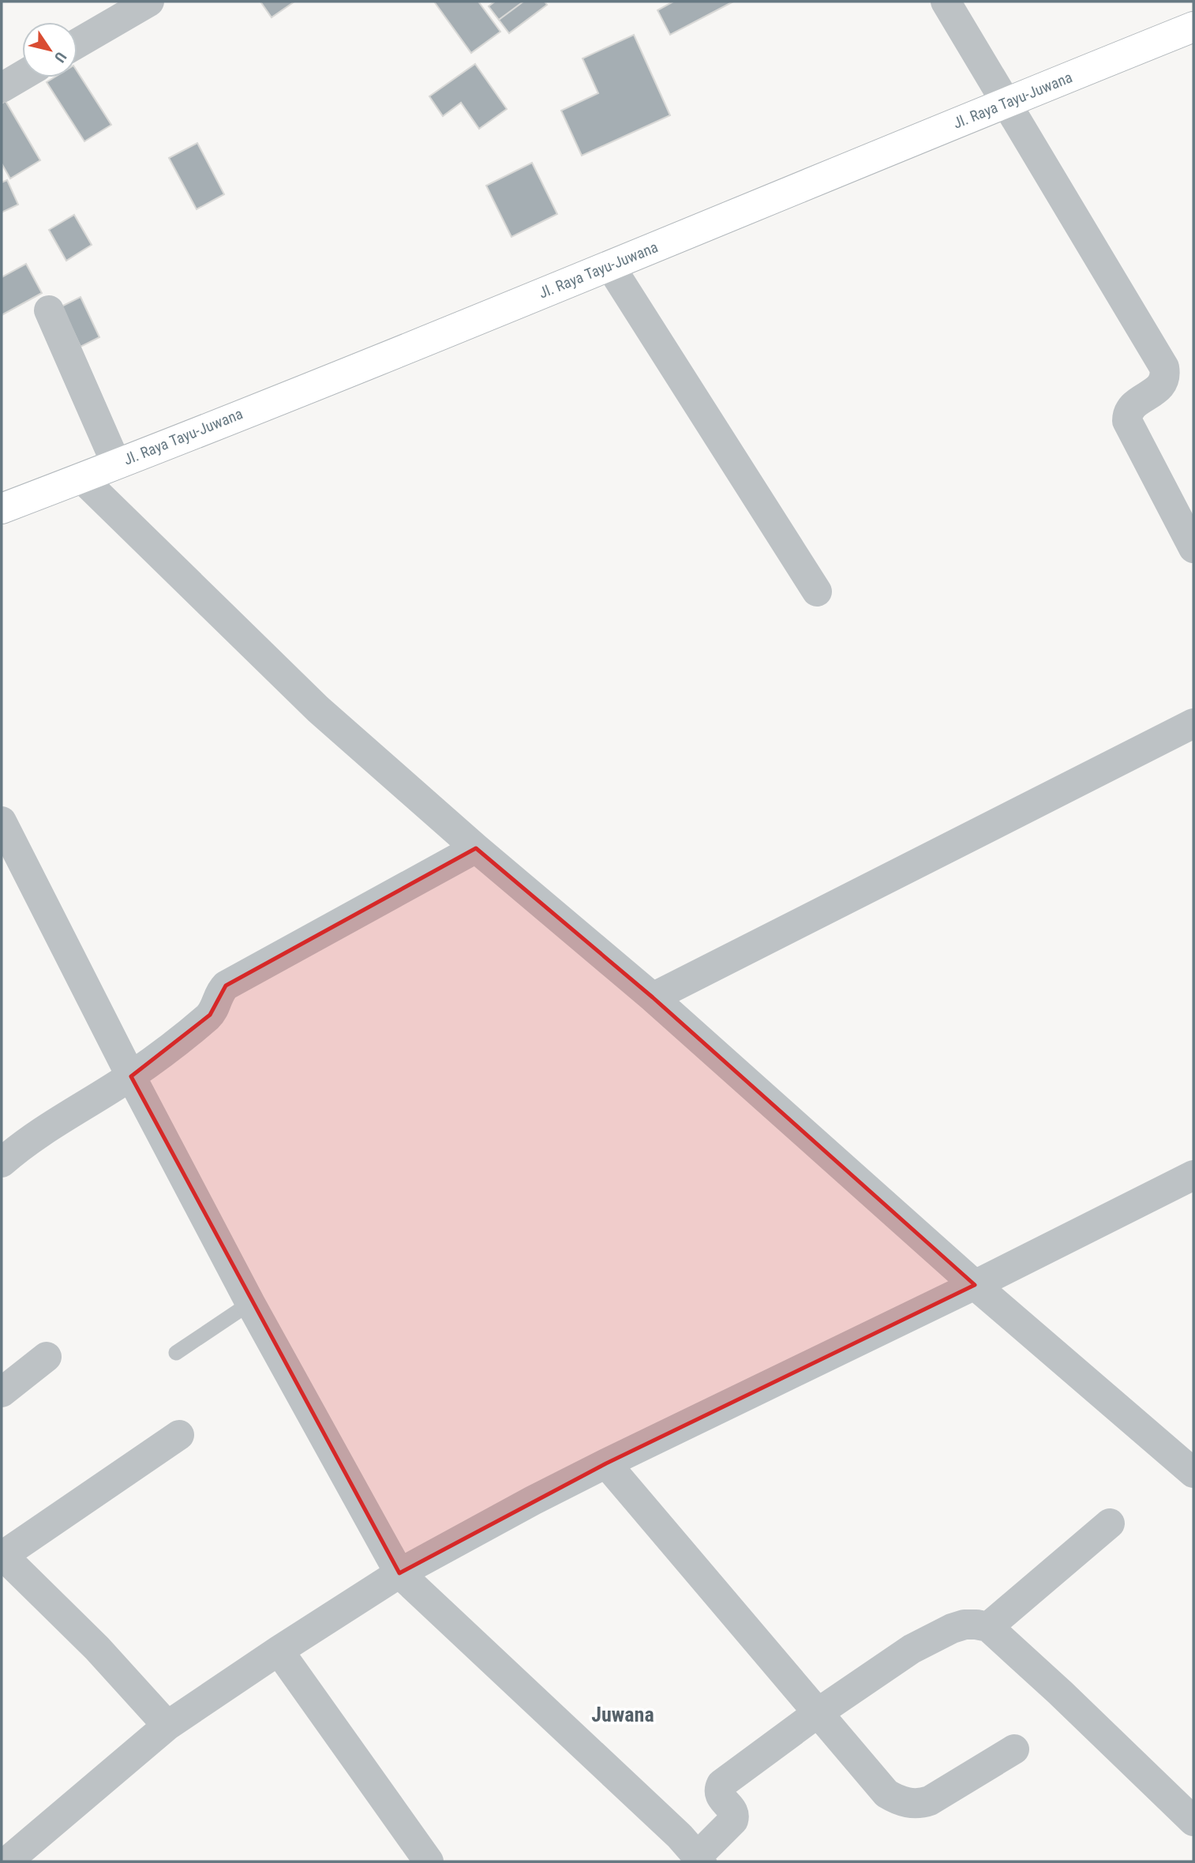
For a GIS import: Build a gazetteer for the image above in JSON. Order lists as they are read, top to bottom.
{
  "streets": {
    "main road": ["Jl. Raya Tayu-Juwana"]
  },
  "districts": ["Juwana"],
  "north": "bottom right"
}
